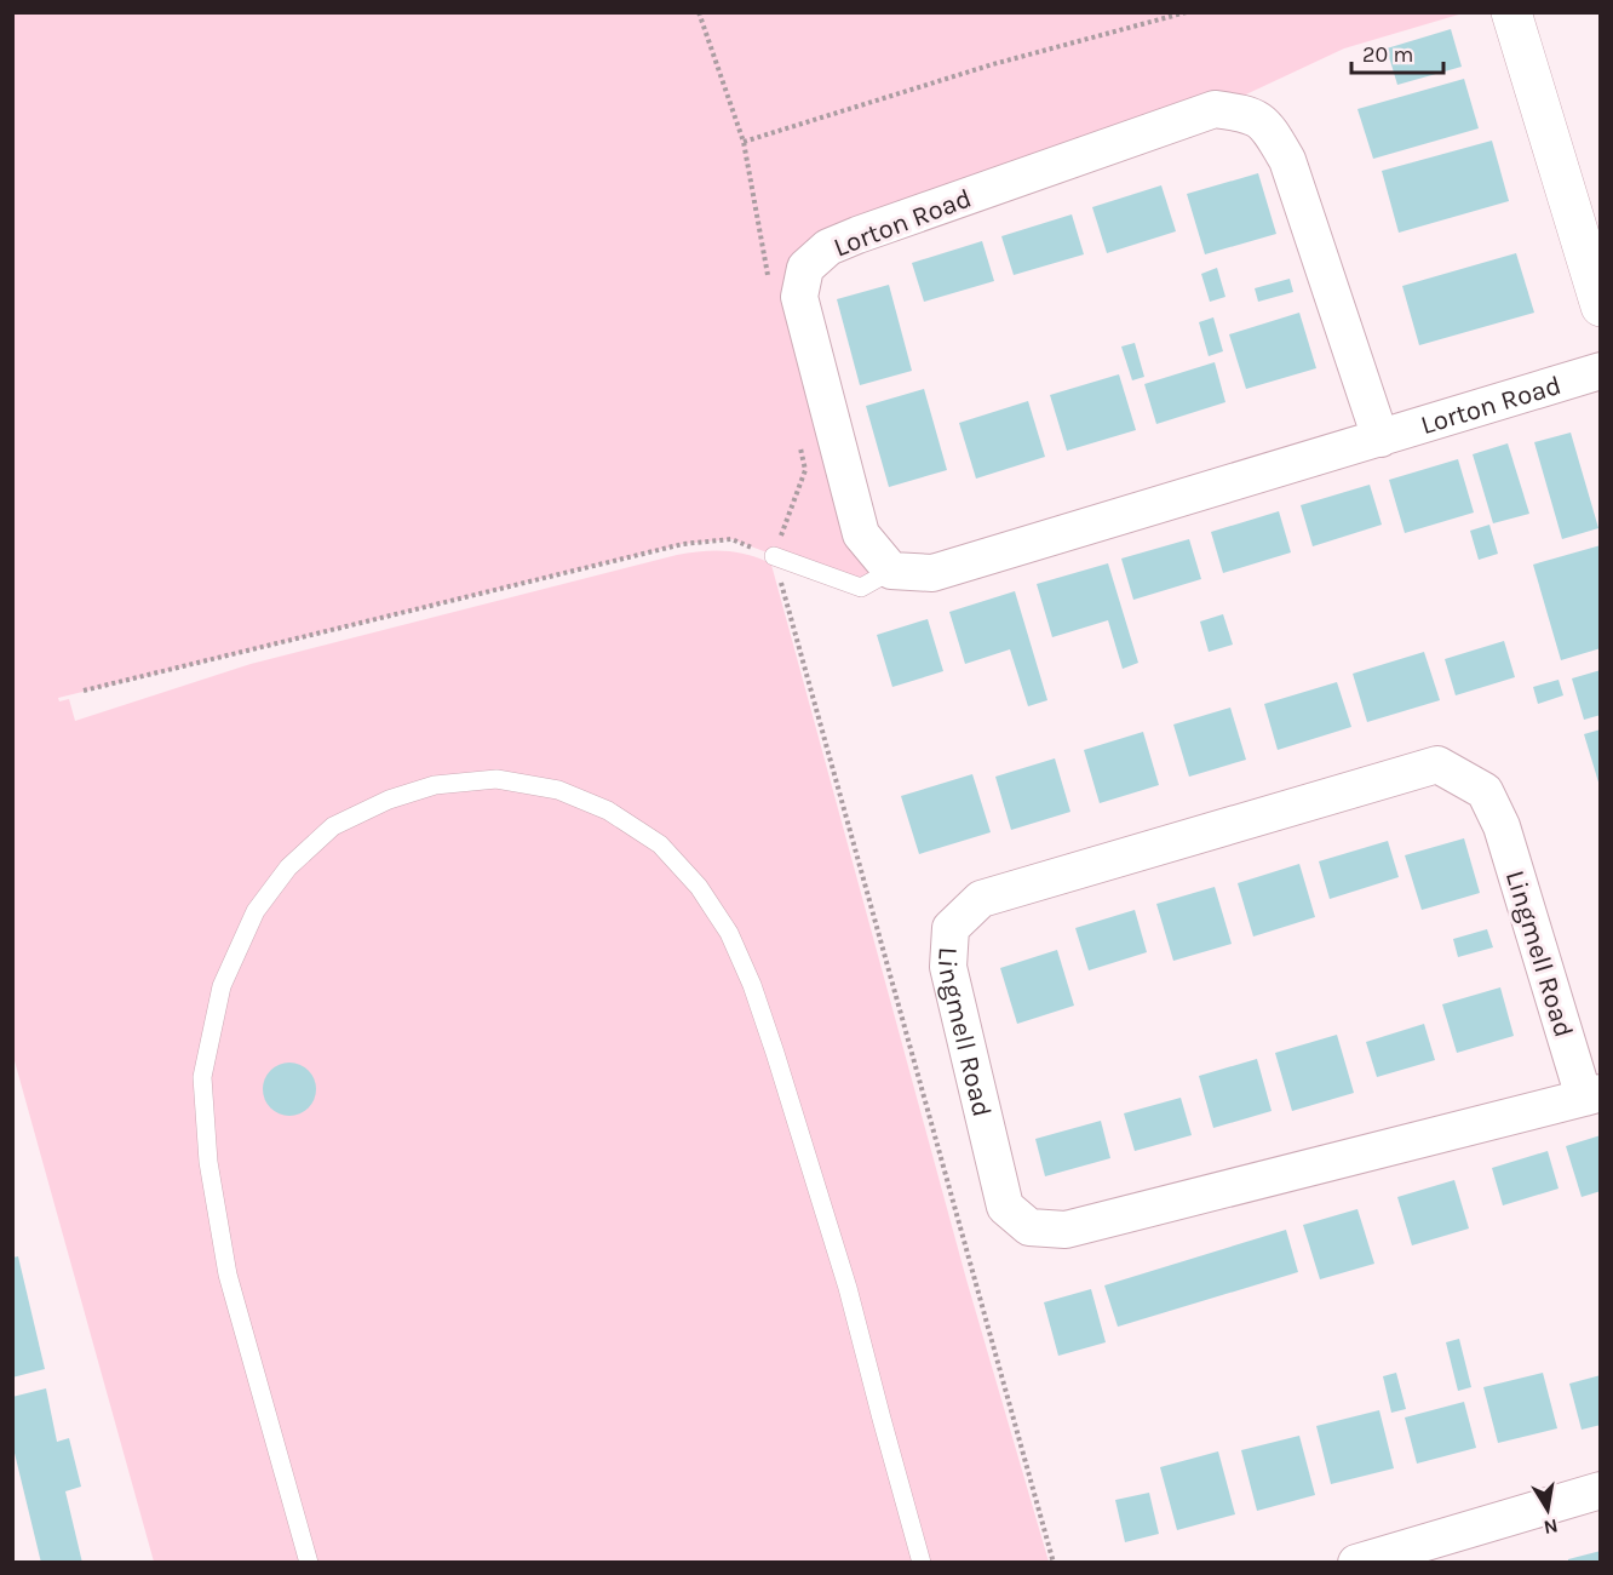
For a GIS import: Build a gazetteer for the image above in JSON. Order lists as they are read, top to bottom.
{
  "streets": {
    "street": ["Lorton Road", "Lingmell Road"]
  },
  "scale_bar": "20 m",
  "north": "bottom"
}
